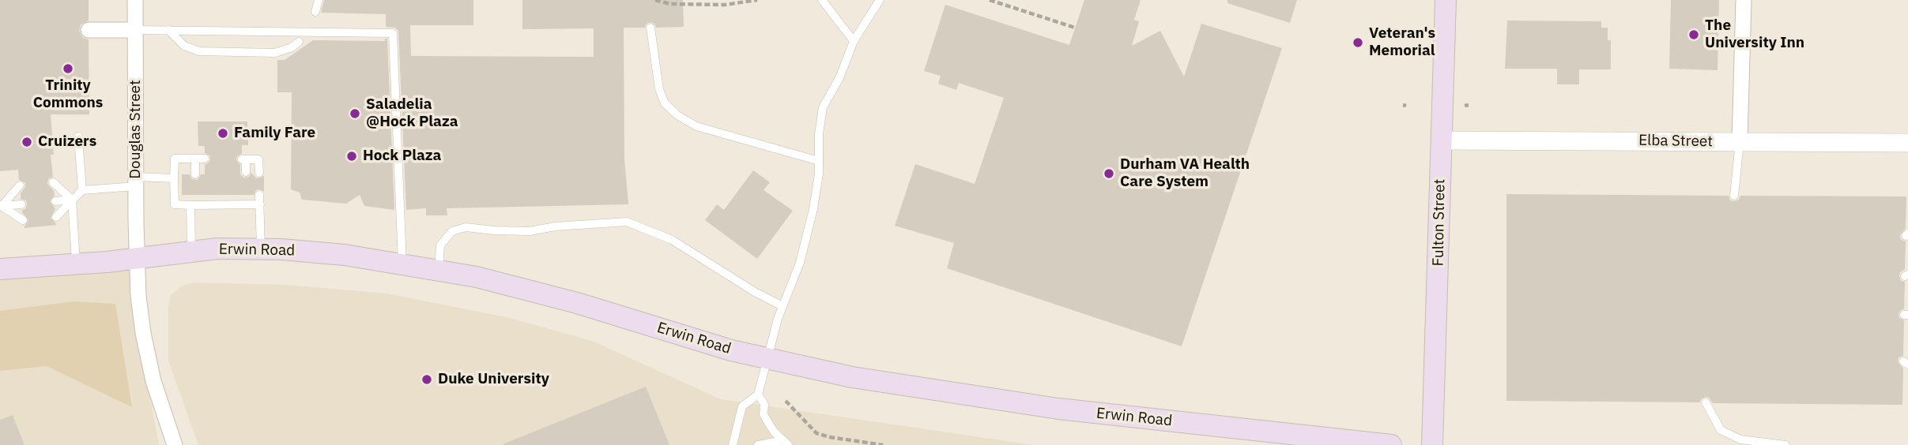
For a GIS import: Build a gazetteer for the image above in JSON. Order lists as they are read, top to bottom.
{
  "streets": {
    "main road": ["Fulton Street", "Erwin Road"],
    "street": ["Douglas Street", "Elba Street"]
  },
  "crossings": [
    ["Douglas Street", "Erwin Road"],
    ["Elba Street", "Fulton Street"]
  ],
  "places": [
    "The University Inn",
    "Veteran's Memorial",
    "Trinity Commons",
    "Saladelia @Hock Plaza",
    "Family Fare",
    "Cruizers",
    "Hock Plaza",
    "Durham VA Health Care System",
    "Duke University"
  ]
}
